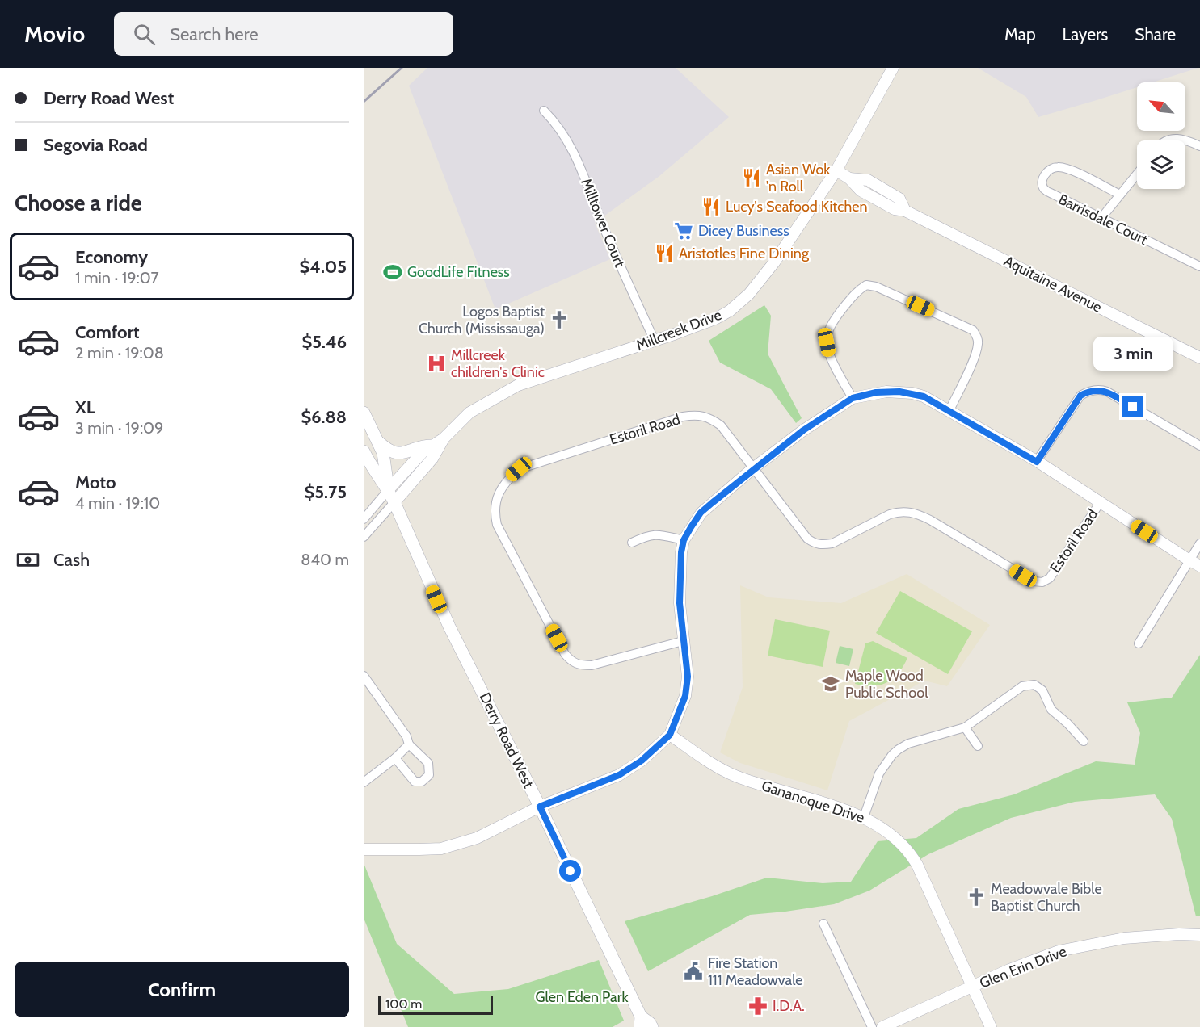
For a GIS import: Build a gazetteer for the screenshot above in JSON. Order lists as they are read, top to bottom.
{
  "streets": {
    "main road": ["Derry Road West"],
    "street": [
      "Barrisdale Court",
      "Milltower Court",
      "Aquitaine Avenue",
      "Millcreek Drive",
      "Estoril Road",
      "Gananoque Drive",
      "Glen Erin Drive"
    ]
  },
  "crossings": [
    ["Milltower Court", "Millcreek Drive"],
    ["Aquitaine Avenue", "Millcreek Drive"],
    ["Millcreek Drive", "Derry Road West"],
    ["Gananoque Drive", "Glen Erin Drive"]
  ],
  "parks": ["Glen Eden Park"],
  "places": {
    "restaurant": ["Asian Wok 'n Roll", "Lucy's Seafood Kitchen", "Aristotles Fine Dining"],
    "supermarket": ["Dicey Business"],
    "sports": ["GoodLife Fitness"],
    "church": ["Logos Baptist Church (Mississauga)", "Meadowvale Bible Baptist Church"],
    "hospital": ["Millcreek children's Clinic"],
    "school or university": ["Maple Wood Public School"],
    "public building": ["Fire Station 111 Meadowvale"],
    "pharmacy": ["I.D.A."]
  },
  "scale_bar": "100 m",
  "north": "top left",
  "page": {
    "header": "Movio",
    "search": "Search here",
    "nav": ["Map", "Layers", "Share"],
    "banner": ["Derry Road West", "Segovia Road"],
    "heading": "Choose a ride",
    "list": [
      {
        "name": "Economy",
        "note": "1 min · 19:07",
        "value": "$4.05"
      },
      {
        "name": "Comfort",
        "note": "2 min · 19:08",
        "value": "$5.46"
      },
      {
        "name": "XL",
        "note": "3 min · 19:09",
        "value": "$6.88"
      },
      {
        "name": "Moto",
        "note": "4 min · 19:10",
        "value": "$5.75"
      }
    ],
    "bubble": "3 min",
    "pay": ["Cash", "840 m"],
    "buttons": "Confirm",
    "scale": "100 m"
  }
}
